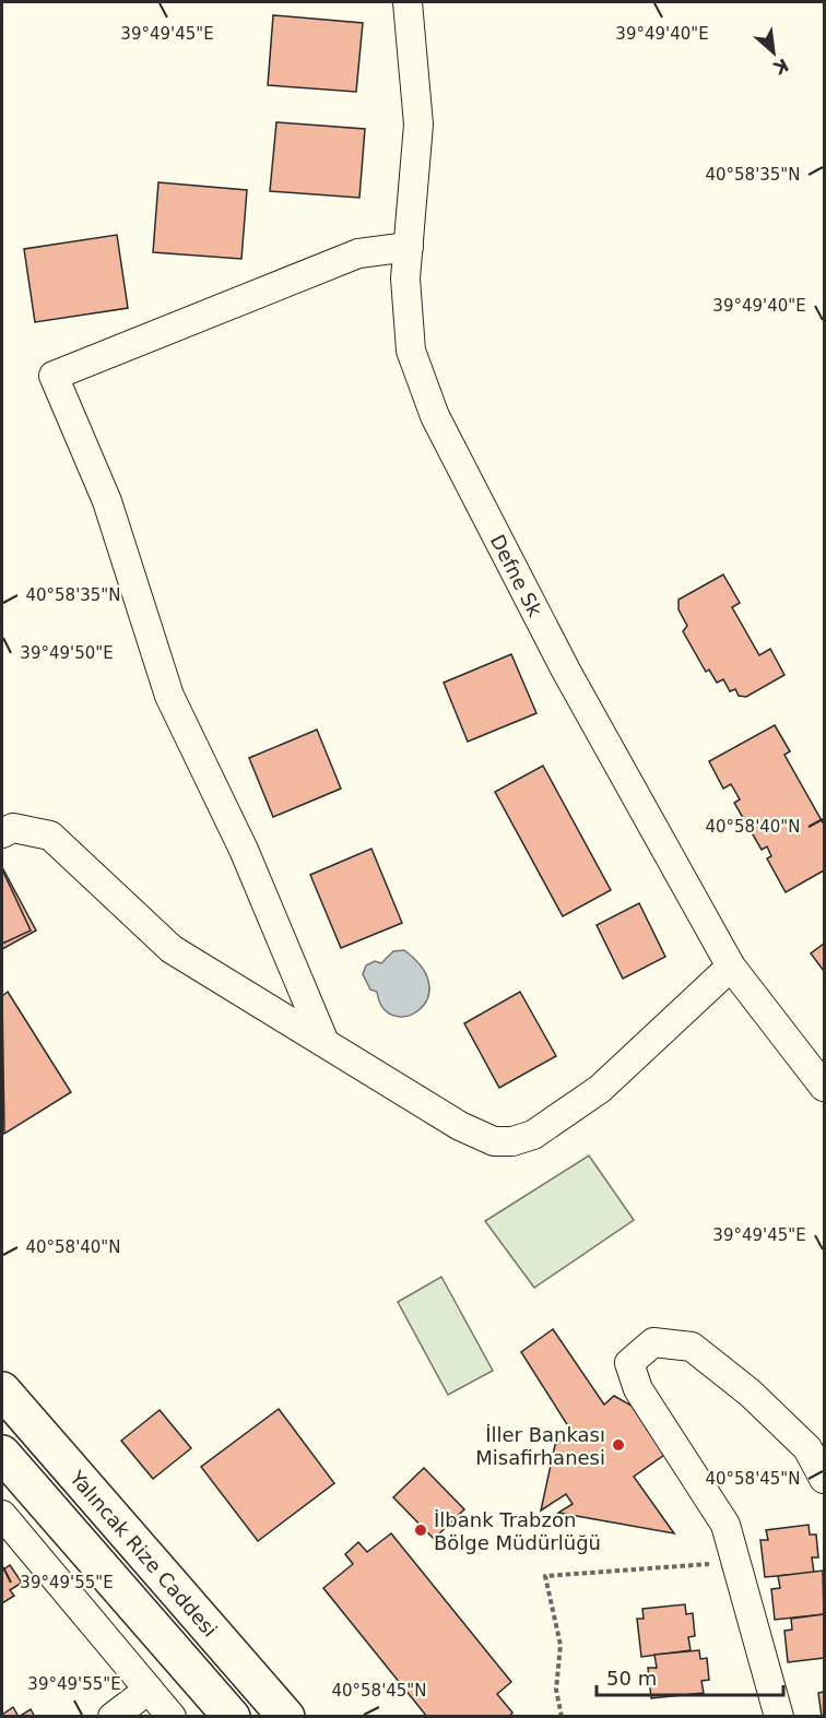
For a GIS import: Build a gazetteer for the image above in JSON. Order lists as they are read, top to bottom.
{
  "streets": {
    "highway": ["Yalıncak Rize Caddesi"],
    "street": ["Defne Sk"]
  },
  "places": ["İller Bankası Misafirhanesi", "İlbank Trabzon Bölge Müdürlüğü"],
  "scale_bar": "50 m",
  "north": "bottom right",
  "coordinates": [
    "39°49'45\"E",
    "39°49'40\"E",
    "40°58'35\"N",
    "39°49'50\"E",
    "40°58'40\"N",
    "40°58'45\"N",
    "39°49'55\"E"
  ]
}
